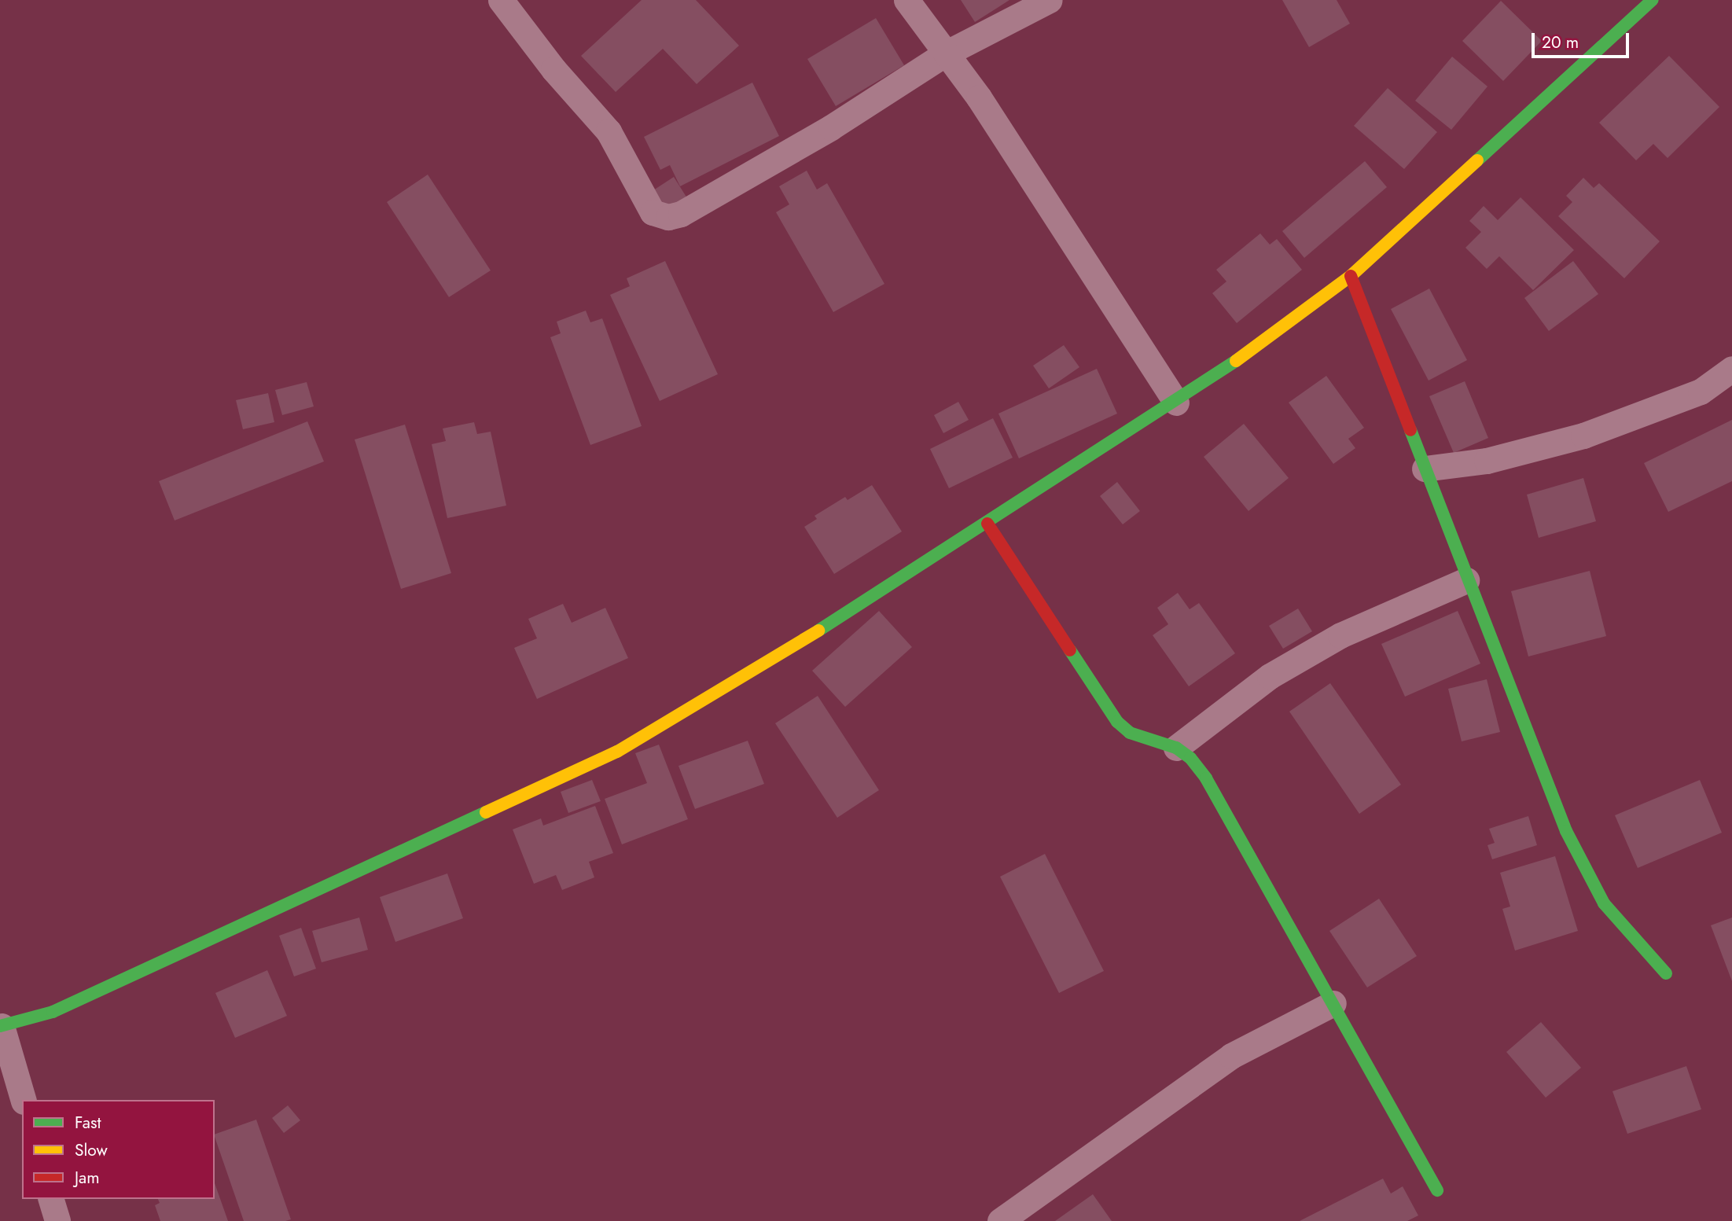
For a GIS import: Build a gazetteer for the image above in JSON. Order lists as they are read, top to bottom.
{
  "legend": ["Fast", "Slow", "Jam"],
  "scale_bar": "20 m"
}
